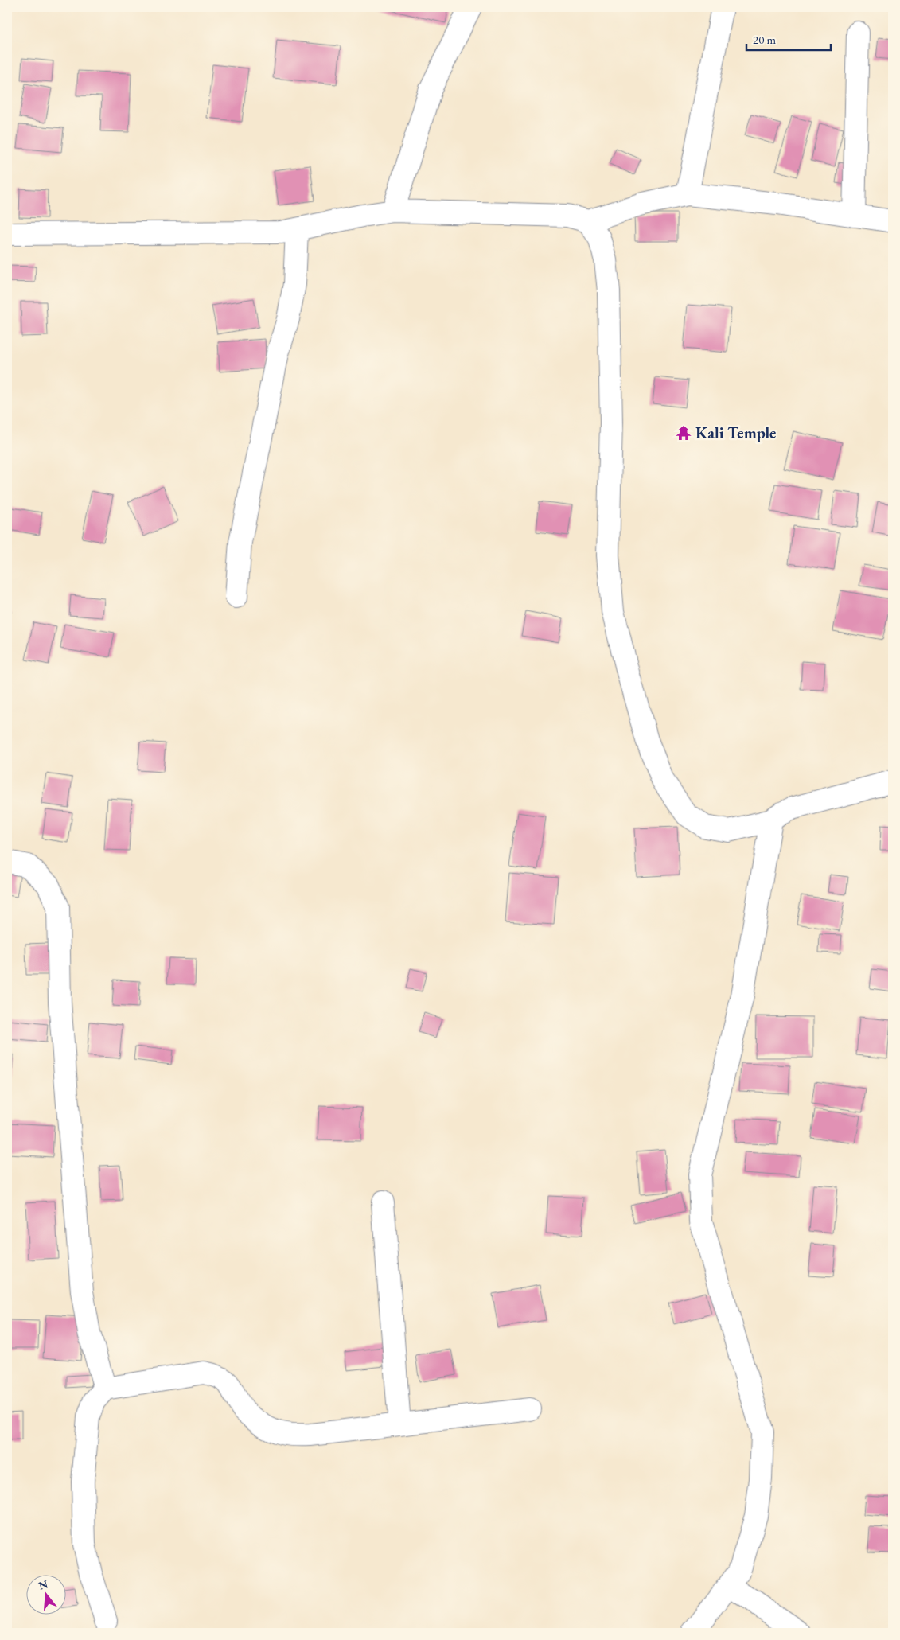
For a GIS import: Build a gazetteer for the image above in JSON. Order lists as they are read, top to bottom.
{
  "places": {
    "temple": ["Kali Temple"]
  },
  "scale_bar": "20 m",
  "north": "top"
}
